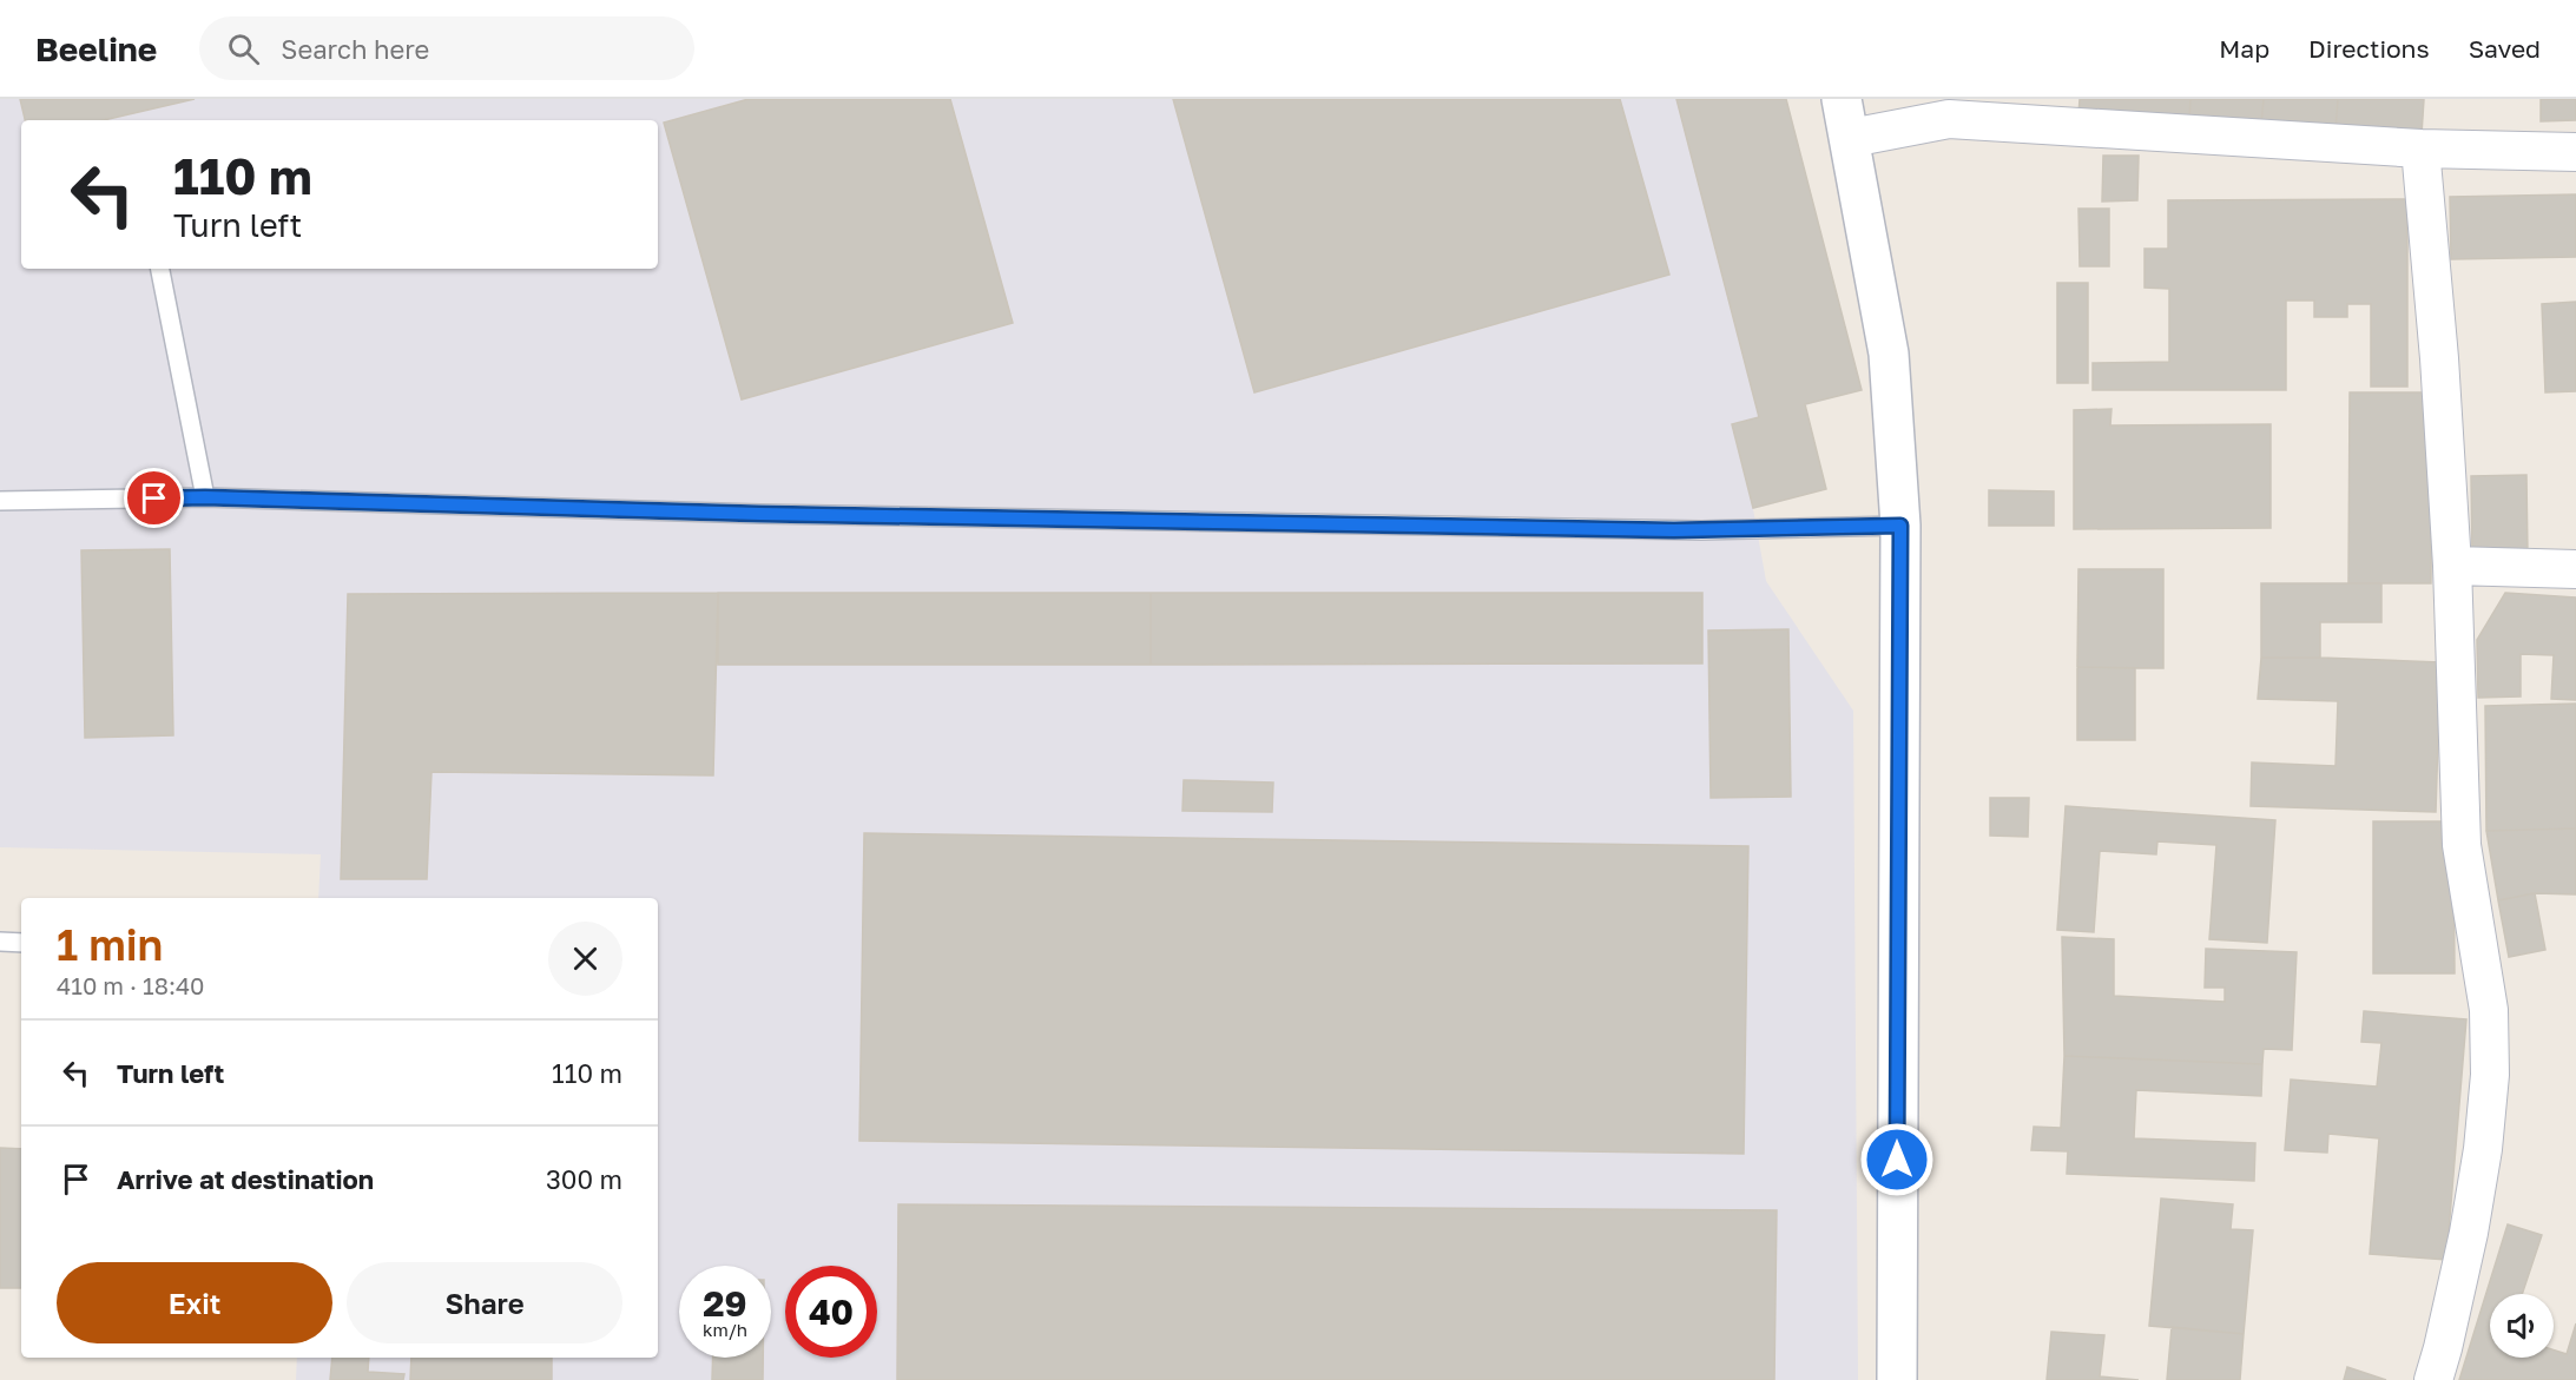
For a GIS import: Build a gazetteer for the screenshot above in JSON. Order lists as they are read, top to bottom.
{
  "page": {
    "header": "Beeline",
    "search": "Search here",
    "nav": ["Map", "Directions", "Saved"],
    "turn": ["110 m", "Turn left"],
    "heading": ["1 min", "410 m · 18:40"],
    "list": [
      {
        "name": "Turn left",
        "value": "110 m"
      },
      {
        "name": "Arrive at destination",
        "value": "300 m"
      }
    ],
    "buttons": ["Exit", "Share"],
    "speed": "29 km/h",
    "limit": "40"
  }
}
